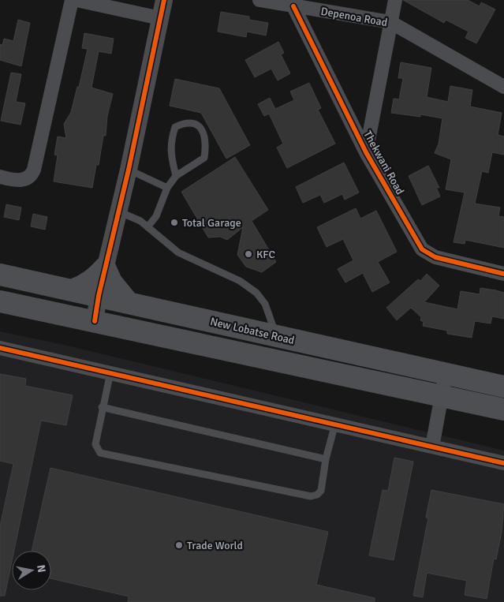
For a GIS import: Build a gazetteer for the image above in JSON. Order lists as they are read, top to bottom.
{
  "streets": {
    "main road": ["New Lobatse Road"],
    "street": ["Depenoa Road", "Thekwani Road"]
  },
  "crossings": [
    ["Depenoa Road", "Thekwani Road"]
  ],
  "places": ["Total Garage", "KFC", "Trade World"],
  "north": "right"
}
